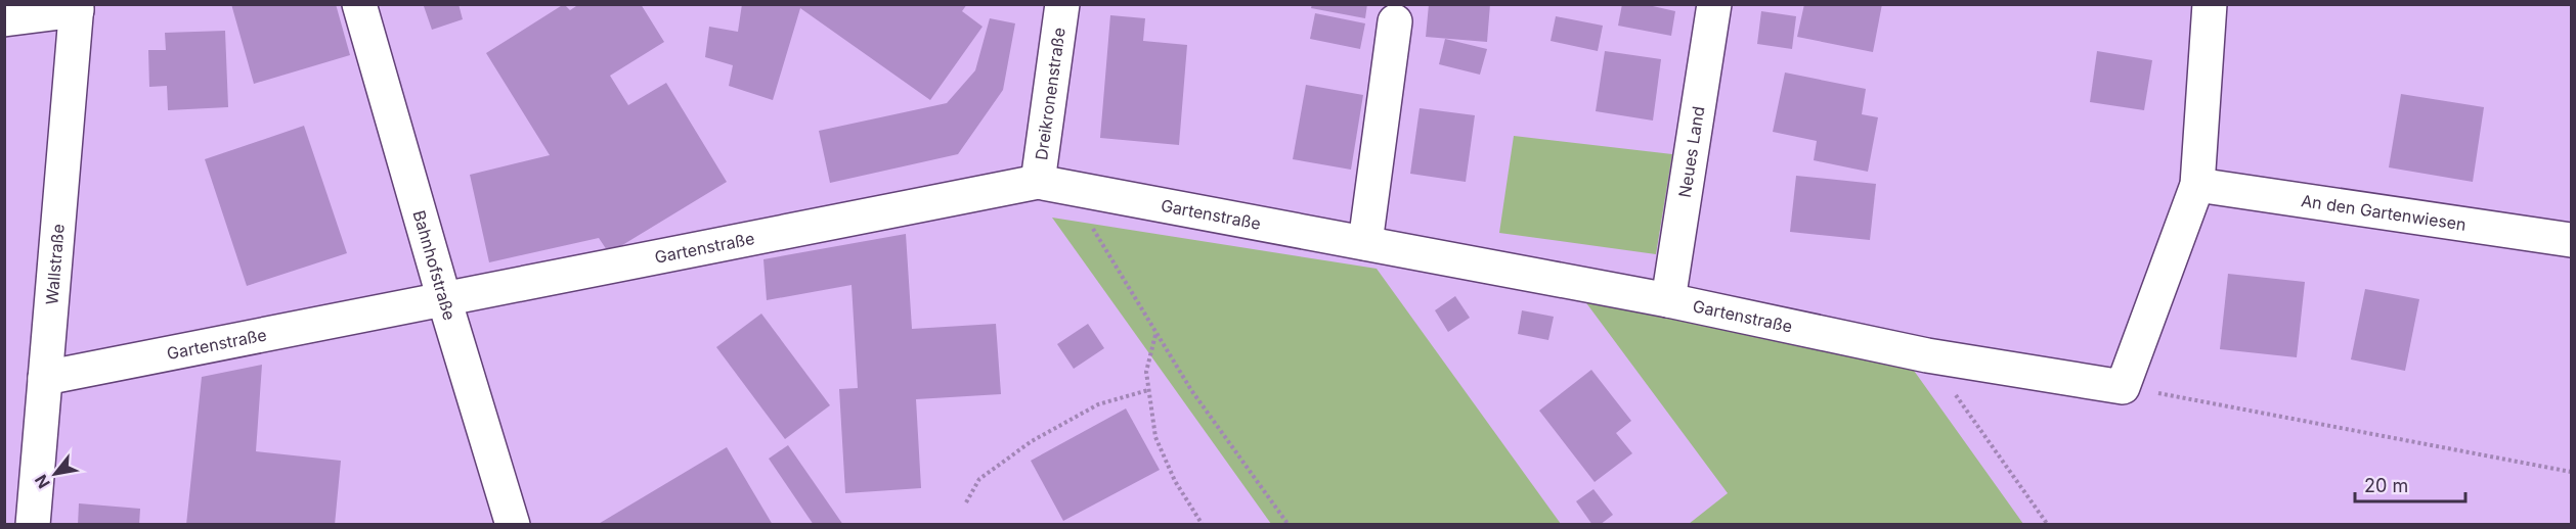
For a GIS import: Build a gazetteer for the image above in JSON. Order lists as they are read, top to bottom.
{
  "streets": {
    "street": [
      "Dreikronenstraße",
      "Neues Land",
      "An den Gartenwiesen",
      "Gartenstraße",
      "Wallstraße",
      "Bahnhofstraße"
    ]
  },
  "crossings": [
    ["Dreikronenstraße", "Gartenstraße"],
    ["Neues Land", "Gartenstraße"],
    ["Gartenstraße", "Wallstraße"],
    ["Gartenstraße", "Bahnhofstraße"]
  ],
  "scale_bar": "20 m",
  "north": "bottom left"
}
